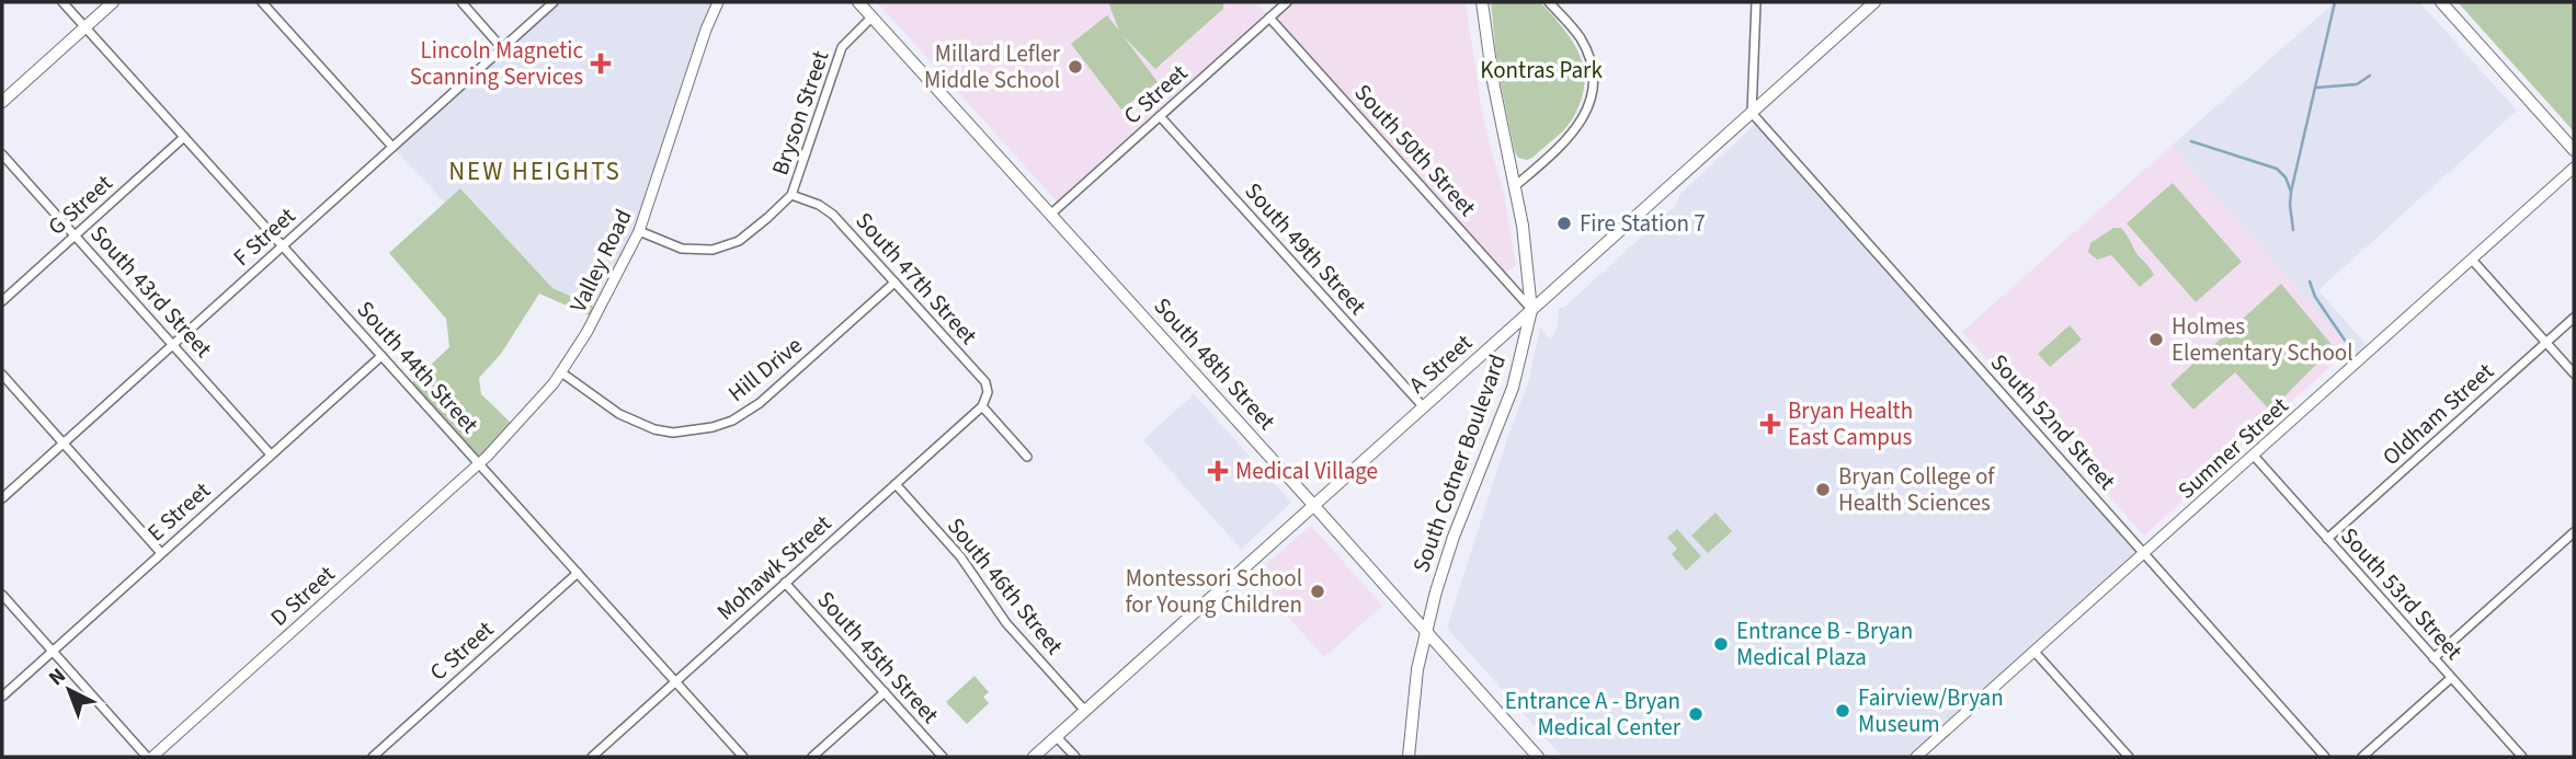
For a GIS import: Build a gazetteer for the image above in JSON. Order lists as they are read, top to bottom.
{
  "streets": {
    "main road": ["South 48th Street", "A Street", "South Cotner Boulevard"],
    "street": [
      "C Street",
      "Bryson Street",
      "South 50th Street",
      "G Street",
      "F Street",
      "South 49th Street",
      "Valley Road",
      "South 47th Street",
      "South 43rd Street",
      "South 44th Street",
      "Hill Drive",
      "Oldham Street",
      "South 52nd Street",
      "Sumner Street",
      "E Street",
      "Mohawk Street",
      "South 46th Street",
      "South 53rd Street",
      "D Street",
      "South 45th Street"
    ]
  },
  "crossings": [
    ["C Street", "South 50th Street"],
    ["C Street", "South 49th Street"],
    ["C Street", "South 48th Street"],
    ["C Street", "South 44th Street"],
    ["Bryson Street", "Valley Road"],
    ["Bryson Street", "South 47th Street"],
    ["Bryson Street", "South 48th Street"],
    ["South 50th Street", "A Street"],
    ["South 50th Street", "South Cotner Boulevard"],
    ["G Street", "South 43rd Street"],
    ["G Street", "South 44th Street"],
    ["F Street", "South 43rd Street"],
    ["F Street", "South 44th Street"],
    ["South 49th Street", "A Street"],
    ["Valley Road", "South 44th Street"],
    ["Valley Road", "Hill Drive"],
    ["Valley Road", "D Street"],
    ["South 47th Street", "Hill Drive"],
    ["South 47th Street", "Mohawk Street"],
    ["South 43rd Street", "E Street"],
    ["South 48th Street", "A Street"],
    ["South 48th Street", "South Cotner Boulevard"],
    ["A Street", "South 52nd Street"],
    ["A Street", "South Cotner Boulevard"],
    ["A Street", "South 46th Street"],
    ["South 44th Street", "E Street"],
    ["South 44th Street", "Mohawk Street"],
    ["South 44th Street", "D Street"],
    ["Oldham Street", "South 53rd Street"],
    ["South 52nd Street", "Sumner Street"],
    ["Sumner Street", "South 53rd Street"],
    ["Mohawk Street", "South 46th Street"],
    ["Mohawk Street", "South 45th Street"]
  ],
  "districts": ["NEW HEIGHTS"],
  "parks": ["Kontras Park"],
  "places": {
    "health": ["Lincoln Magnetic Scanning Services", "Bryan Health East Campus", "Medical Village"],
    "other": [
      "Millard Lefler Middle School",
      "Fire Station 7",
      "Holmes Elementary School",
      "Bryan College of Health Sciences",
      "Montessori School for Young Children",
      "Entrance B - Bryan Medical Plaza",
      "Fairview/Bryan Museum",
      "Entrance A - Bryan Medical Center"
    ]
  },
  "north": "top left"
}
